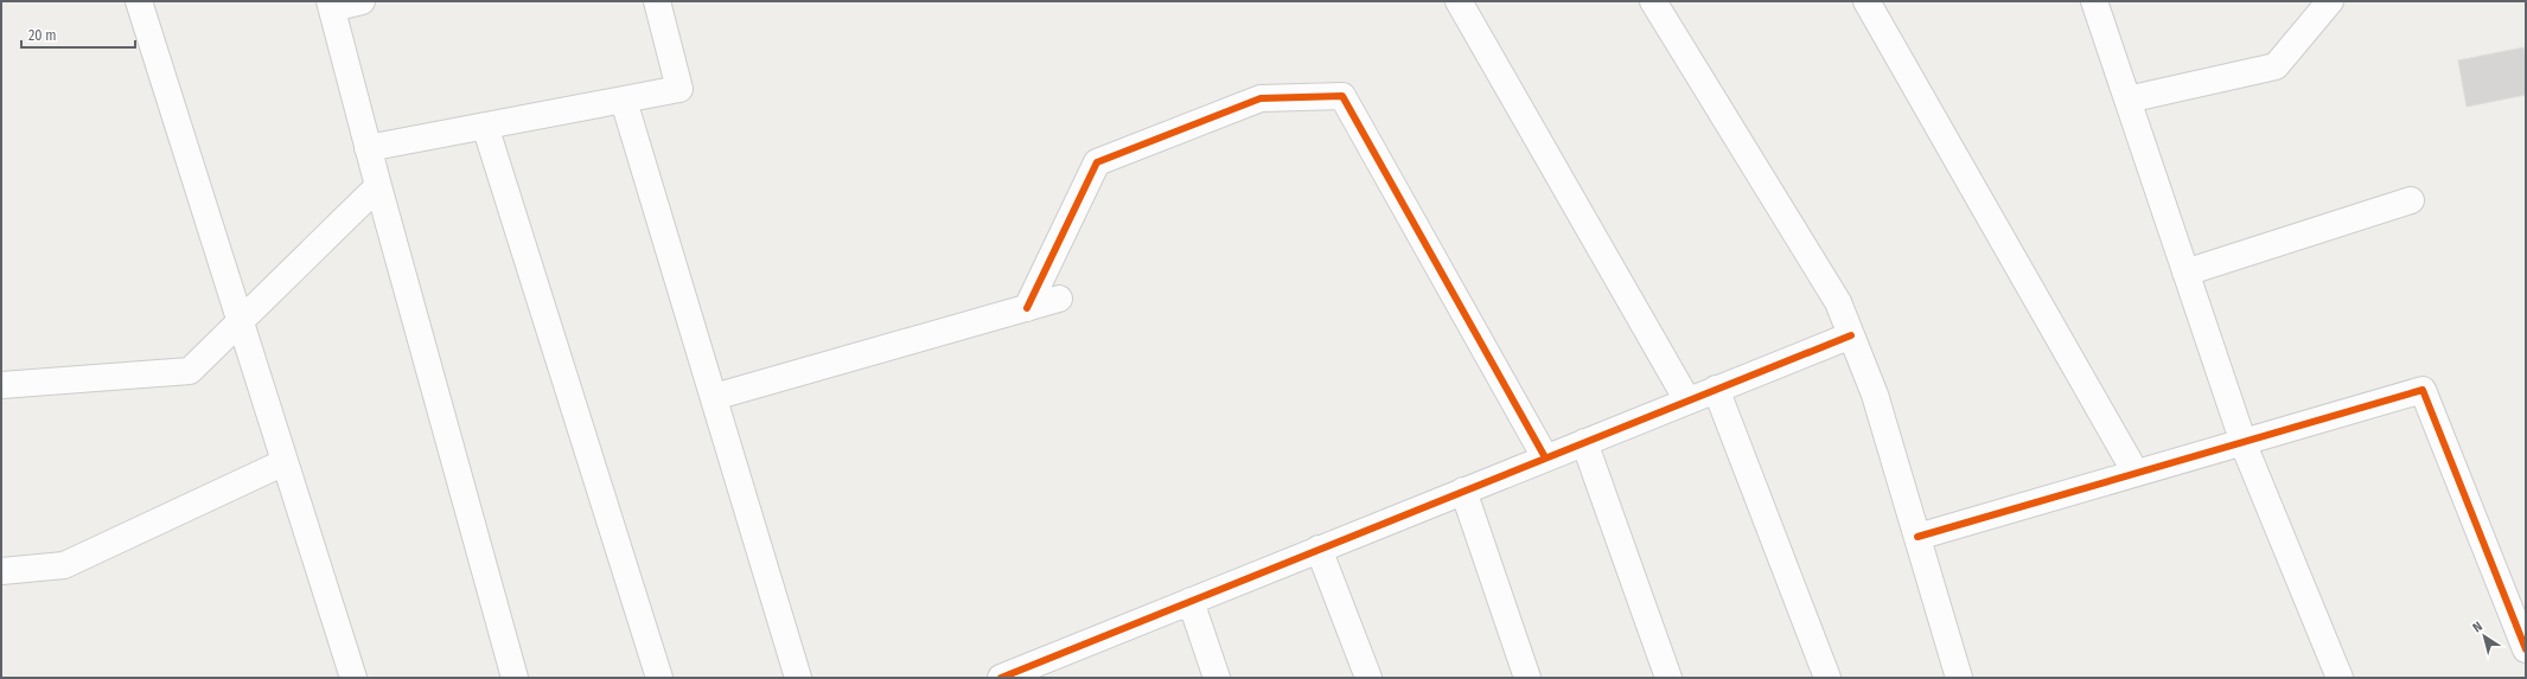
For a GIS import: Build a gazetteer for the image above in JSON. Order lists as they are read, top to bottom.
{
  "scale_bar": "20 m",
  "north": "top left"
}
